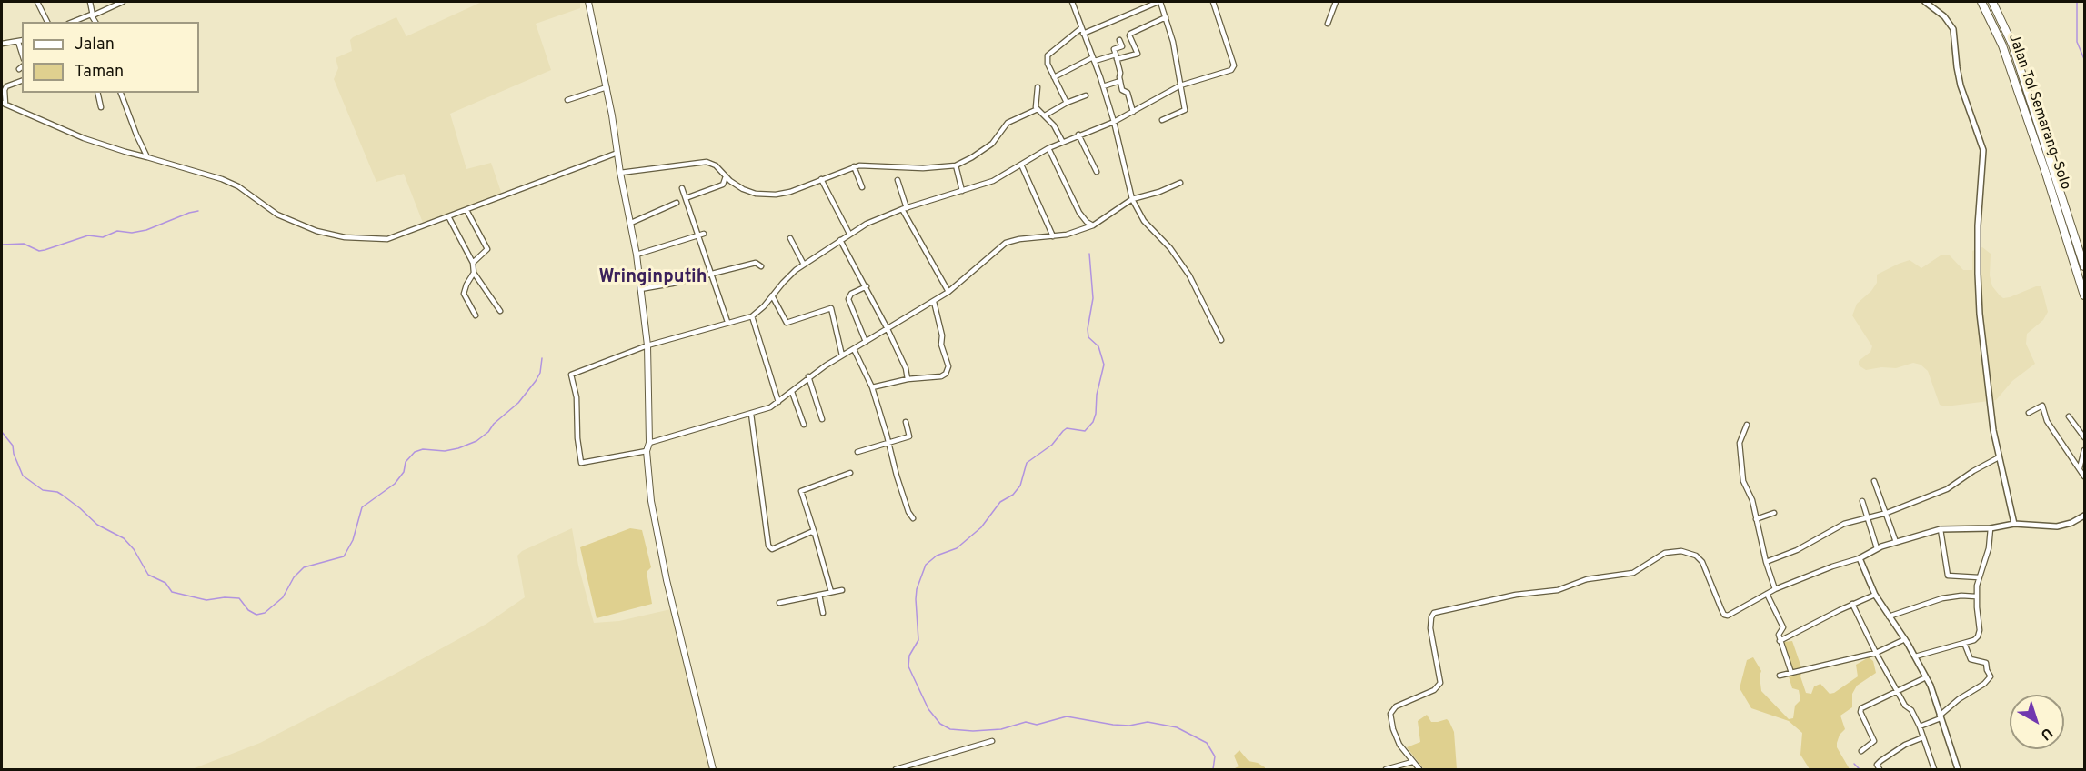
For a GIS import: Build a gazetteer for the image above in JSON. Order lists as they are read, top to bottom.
{
  "streets": {
    "highway": ["Jalan Tol Semarang–Solo"]
  },
  "districts": ["Wringinputih"],
  "legend": ["Jalan", "Taman"],
  "north": "bottom right"
}
